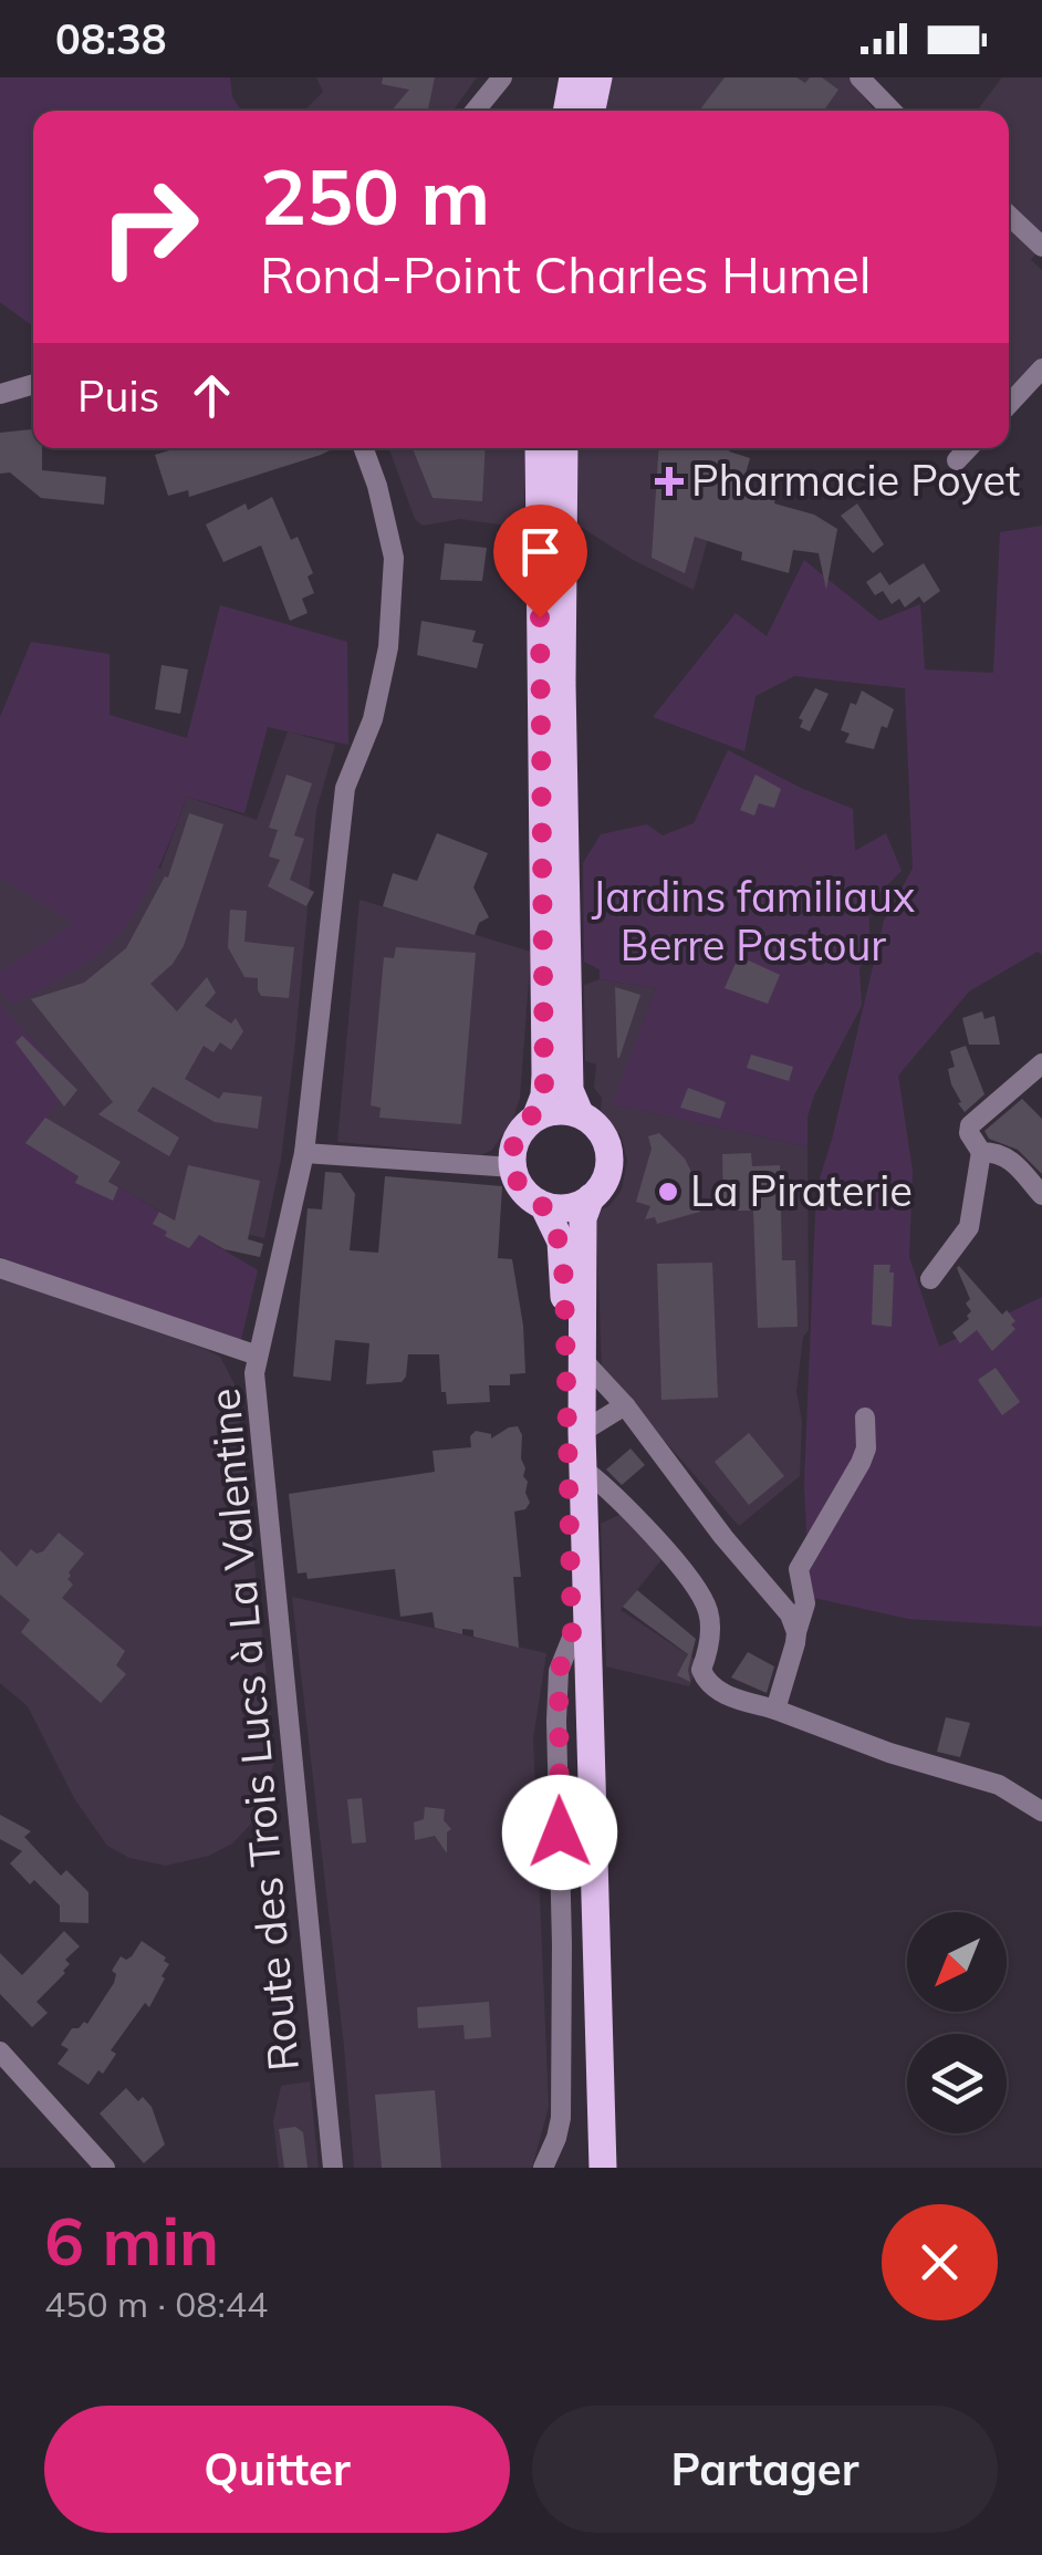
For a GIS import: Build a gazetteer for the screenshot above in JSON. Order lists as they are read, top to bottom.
{
  "streets": {
    "street": ["Route des Trois Lucs à La Valentine"]
  },
  "parks": ["Jardins familiaux Berre Pastour"],
  "places": {
    "health": ["Pharmacie Poyet"],
    "other": ["La Piraterie"]
  },
  "north": "bottom left",
  "page": {
    "status": "08:38",
    "turn": ["250 m", "Rond-Point Charles Humel"],
    "then": "Puis",
    "heading": ["6 min", "450 m · 08:44"],
    "buttons": ["Quitter", "Partager"]
  }
}
